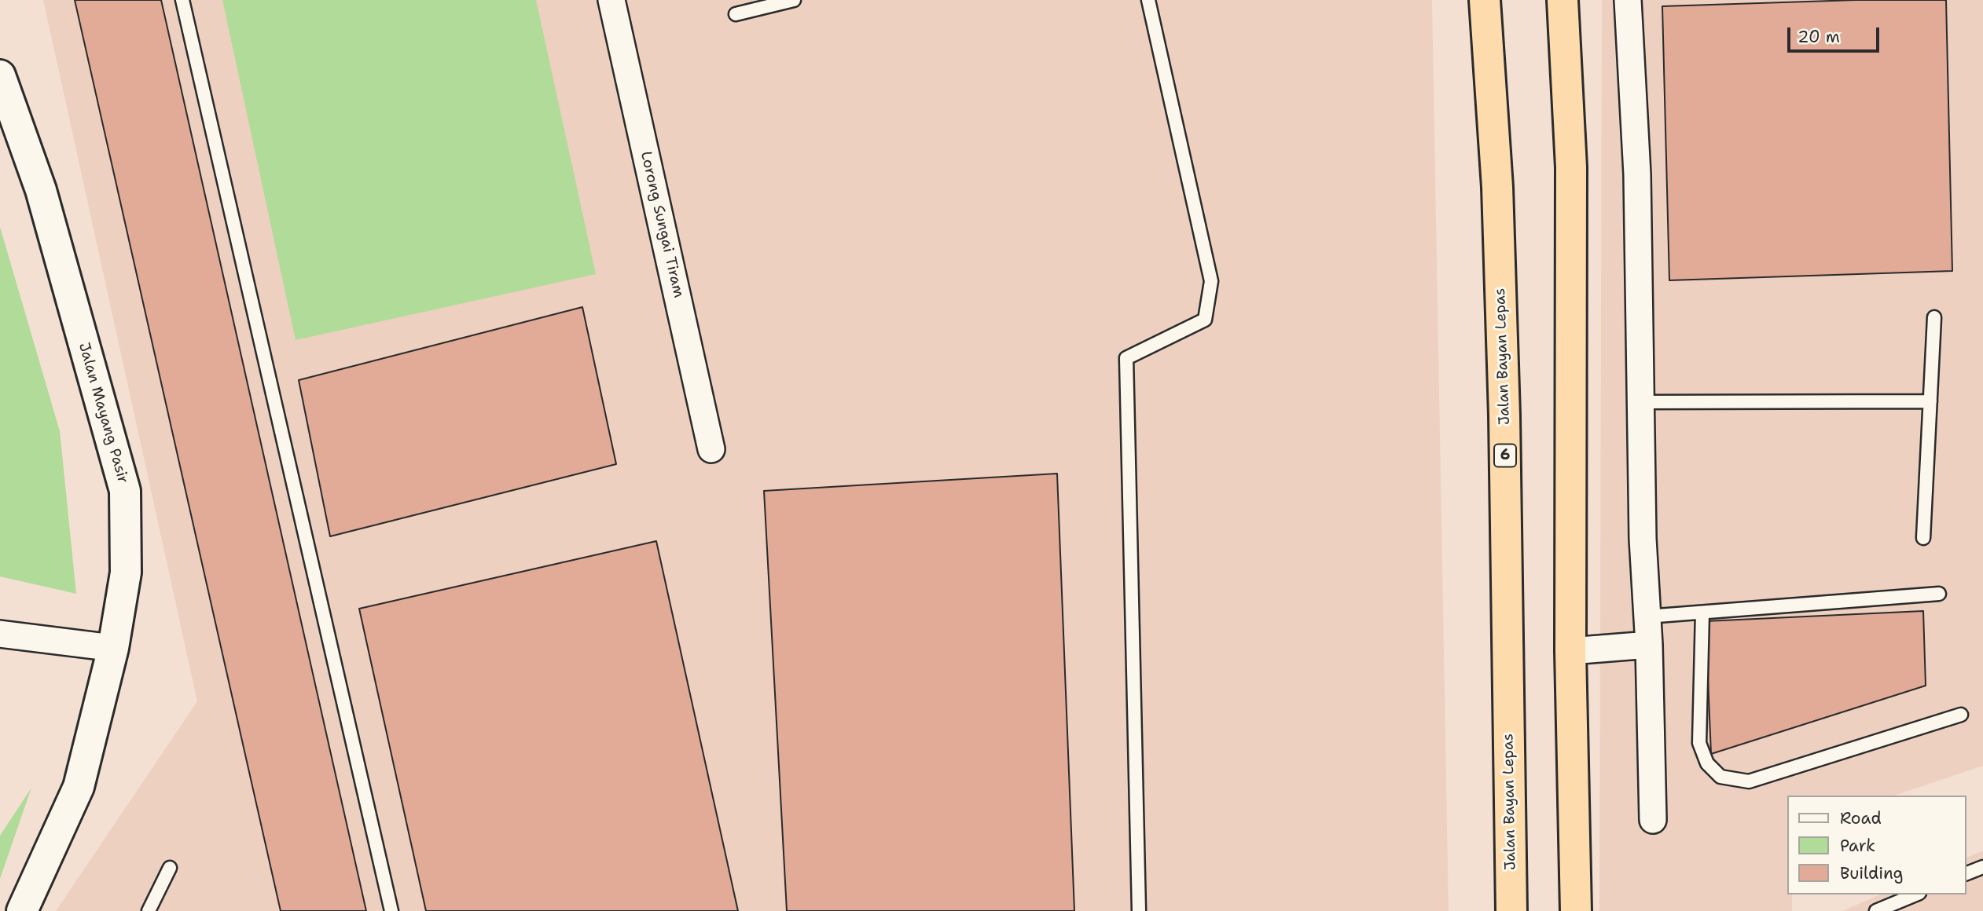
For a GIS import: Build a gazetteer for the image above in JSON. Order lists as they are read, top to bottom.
{
  "streets": {
    "highway": ["Jalan Bayan Lepas", "6"],
    "street": ["Lorong Sungai Tiram", "Jalan Mayang Pasir"]
  },
  "legend": ["Road", "Park", "Building"],
  "scale_bar": "20 m"
}
